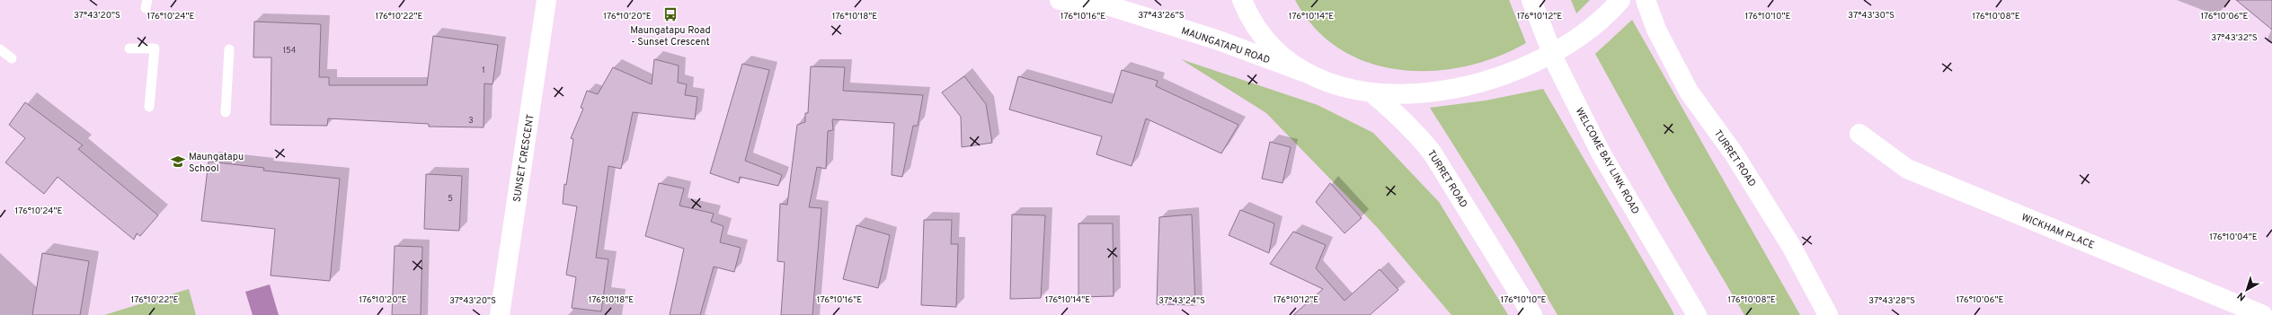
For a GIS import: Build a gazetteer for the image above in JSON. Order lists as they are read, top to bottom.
{
  "streets": {
    "main road": [
      "MAUNGATAPU ROAD",
      "SUNSET CRESCENT",
      "TURRET ROAD",
      "WELCOME BAY LINK ROAD",
      "WICKHAM PLACE"
    ]
  },
  "places": {
    "bus stop": ["Maungatapu Road - Sunset Crescent"],
    "school or university": ["Maungatapu School"]
  },
  "house_numbers": [
    "154",
    "1",
    "3",
    "5"
  ],
  "north": "bottom left",
  "coordinates": [
    "37°43'20\"S",
    "37°43'26\"S",
    "37°43'30\"S",
    "176°10'24\"E",
    "176°10'22\"E",
    "176°10'20\"E",
    "176°10'18\"E",
    "176°10'16\"E",
    "176°10'14\"E",
    "176°10'12\"E",
    "176°10'10\"E",
    "176°10'08\"E",
    "176°10'06\"E",
    "37°43'32\"S",
    "176°10'04\"E",
    "37°43'24\"S",
    "37°43'28\"S"
  ]
}
